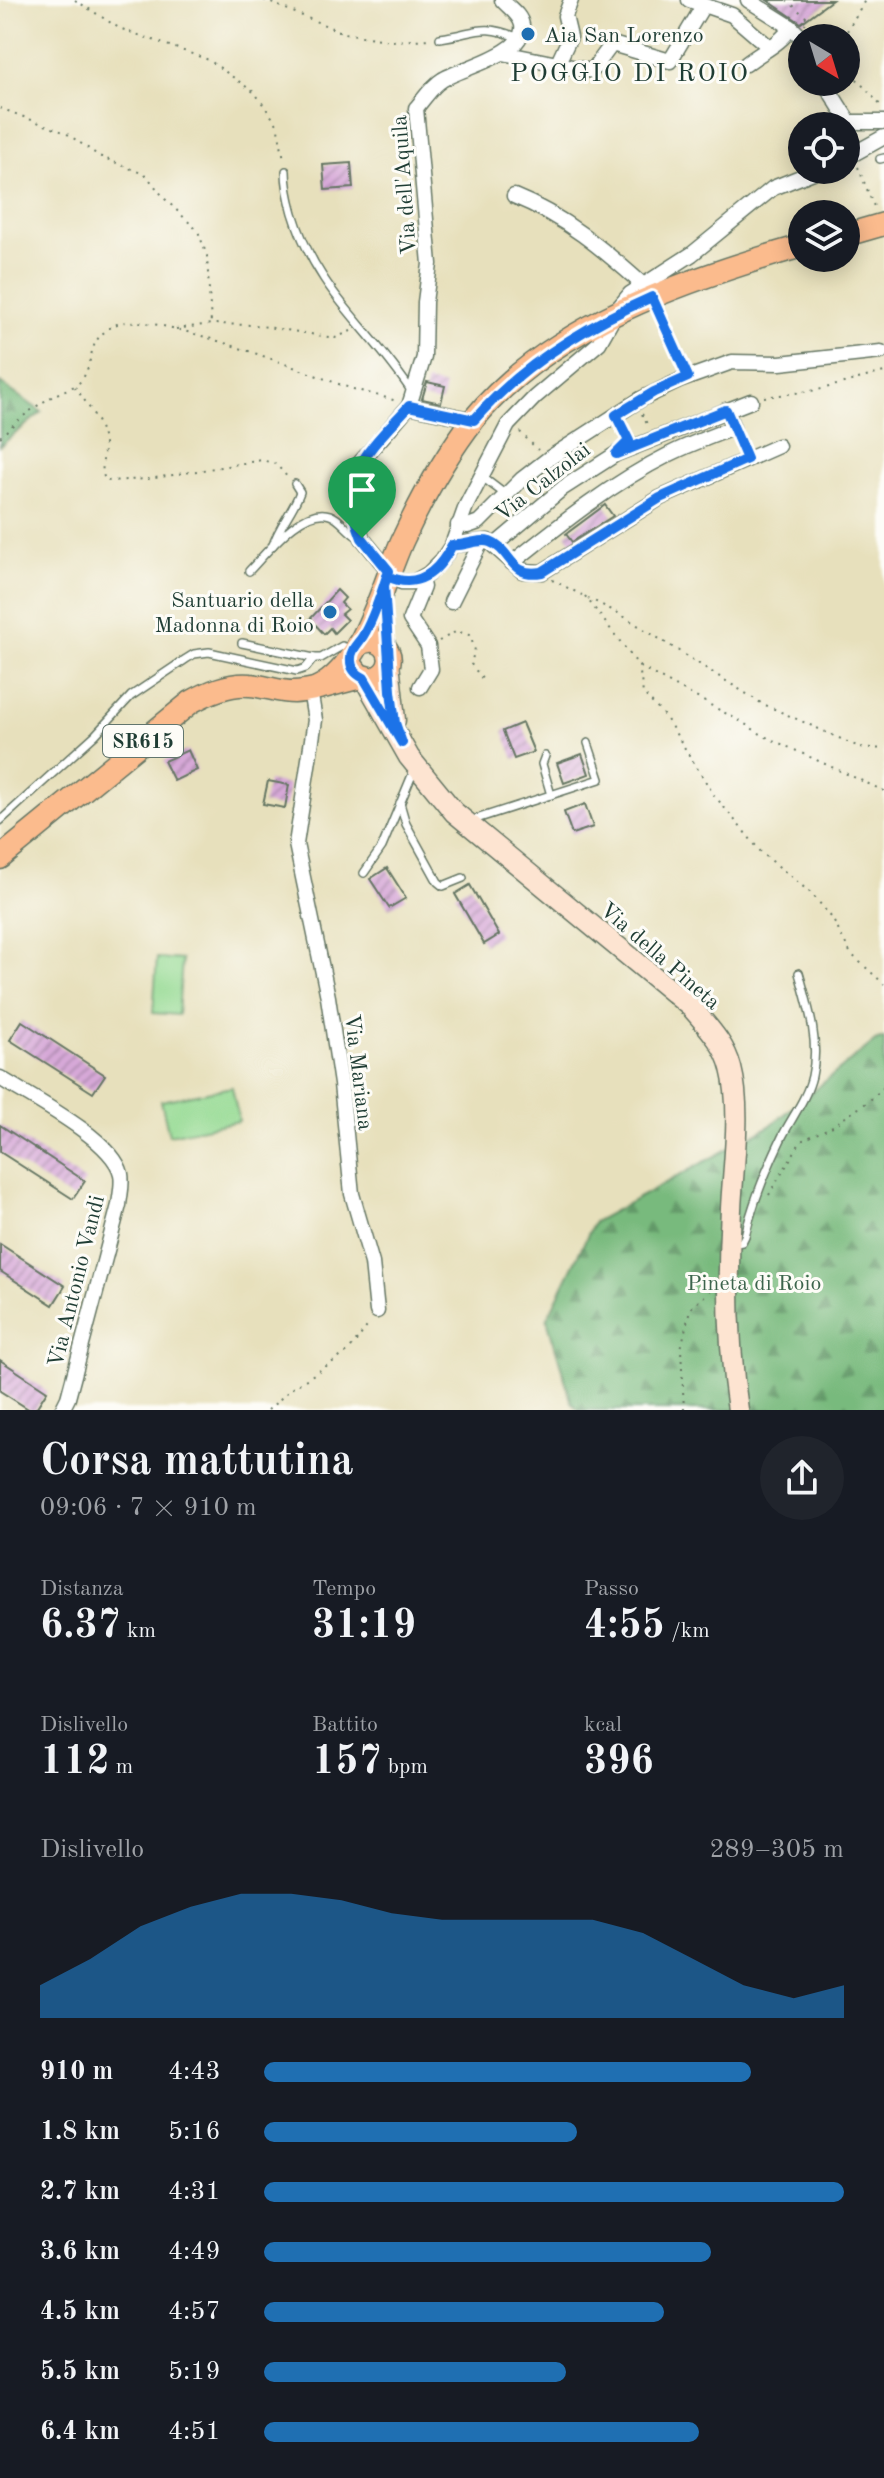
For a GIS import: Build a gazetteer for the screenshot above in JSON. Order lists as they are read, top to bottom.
{
  "streets": {
    "main road": ["SR615", "Via della Pineta"],
    "street": [
      "Via dell'Aquila",
      "Via Calzolai",
      "Via Mariana",
      "Via Antonio Vandi"
    ]
  },
  "crossings": [
    ["SR615", "Via della Pineta"],
    ["SR615", "Via Mariana"]
  ],
  "districts": ["POGGIO DI ROIO"],
  "parks": ["Pineta di Roio"],
  "places": ["Aia San Lorenzo", "Santuario della Madonna di Roio"],
  "north": "bottom right",
  "page": {
    "heading": ["Corsa mattutina", "09:06 · 7 × 910 m"],
    "stats": [
      ["Distanza", "6.37 km"],
      ["Tempo", "31:19"],
      ["Passo", "4:55 /km"],
      ["Dislivello", "112 m"],
      ["Battito", "157 bpm"],
      ["kcal", "396"]
    ],
    "chart": ["Dislivello", "289–305 m"],
    "list": [
      {
        "name": "910 m",
        "note": "4:43"
      },
      {
        "name": "1.8 km",
        "note": "5:16"
      },
      {
        "name": "2.7 km",
        "note": "4:31"
      },
      {
        "name": "3.6 km",
        "note": "4:49"
      },
      {
        "name": "4.5 km",
        "note": "4:57"
      },
      {
        "name": "5.5 km",
        "note": "5:19"
      },
      {
        "name": "6.4 km",
        "note": "4:51"
      }
    ]
  }
}
